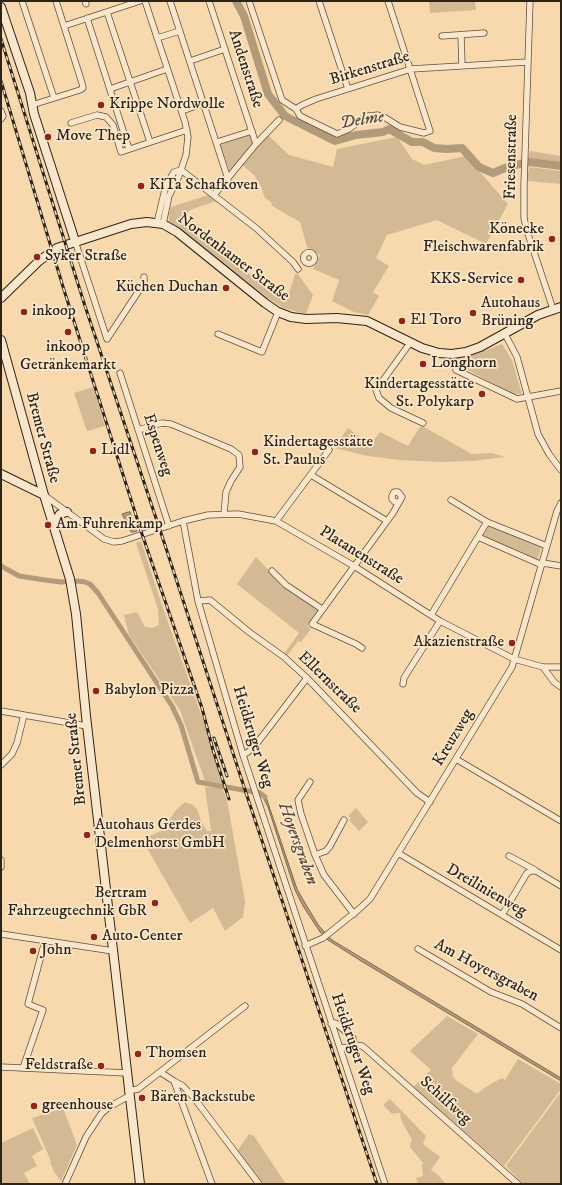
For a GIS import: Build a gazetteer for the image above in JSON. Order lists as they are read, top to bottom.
{
  "streets": {
    "main road": ["Nordenhamer Straße", "Bremer Straße"],
    "street": [
      "Andenstraße",
      "Birkenstraße",
      "Friesenstraße",
      "Espenweg",
      "Platanenstraße",
      "Ellernstraße",
      "Heidkruger Weg",
      "Kreuzweg",
      "Dreilinienweg",
      "Am Hoyersgraben",
      "Schilfweg"
    ]
  },
  "crossings": [
    ["Birkenstraße", "Friesenstraße"],
    ["Friesenstraße", "Nordenhamer Straße"],
    ["Espenweg", "Platanenstraße"],
    ["Platanenstraße", "Heidkruger Weg"],
    ["Platanenstraße", "Kreuzweg"],
    ["Ellernstraße", "Heidkruger Weg"],
    ["Ellernstraße", "Kreuzweg"],
    ["Heidkruger Weg", "Kreuzweg"],
    ["Kreuzweg", "Dreilinienweg"]
  ],
  "water": ["Delme", "Hoyersgraben"],
  "places": [
    "Krippe Nordwolle",
    "Move Thep",
    "KiTa Schafkoven",
    "Könecke Fleischwarenfabrik",
    "Syker Straße",
    "KKS-Service",
    "Küchen Duchan",
    "inkoop",
    "Autohaus Brüning",
    "El Toro",
    "inkoop Getränkemarkt",
    "Longhorn",
    "Kindertagesstätte St. Polykarp",
    "Lidl",
    "Kindertagesstätte St. Paulus",
    "Am Fuhrenkamp",
    "Akazienstraße",
    "Babylon Pizza",
    "Autohaus Gerdes Delmenhorst GmbH",
    "Bertram Fahrzeugtechnik GbR",
    "Auto-Center",
    "John",
    "Thomsen",
    "Feldstraße",
    "Bären Backstube",
    "greenhouse"
  ]
}
